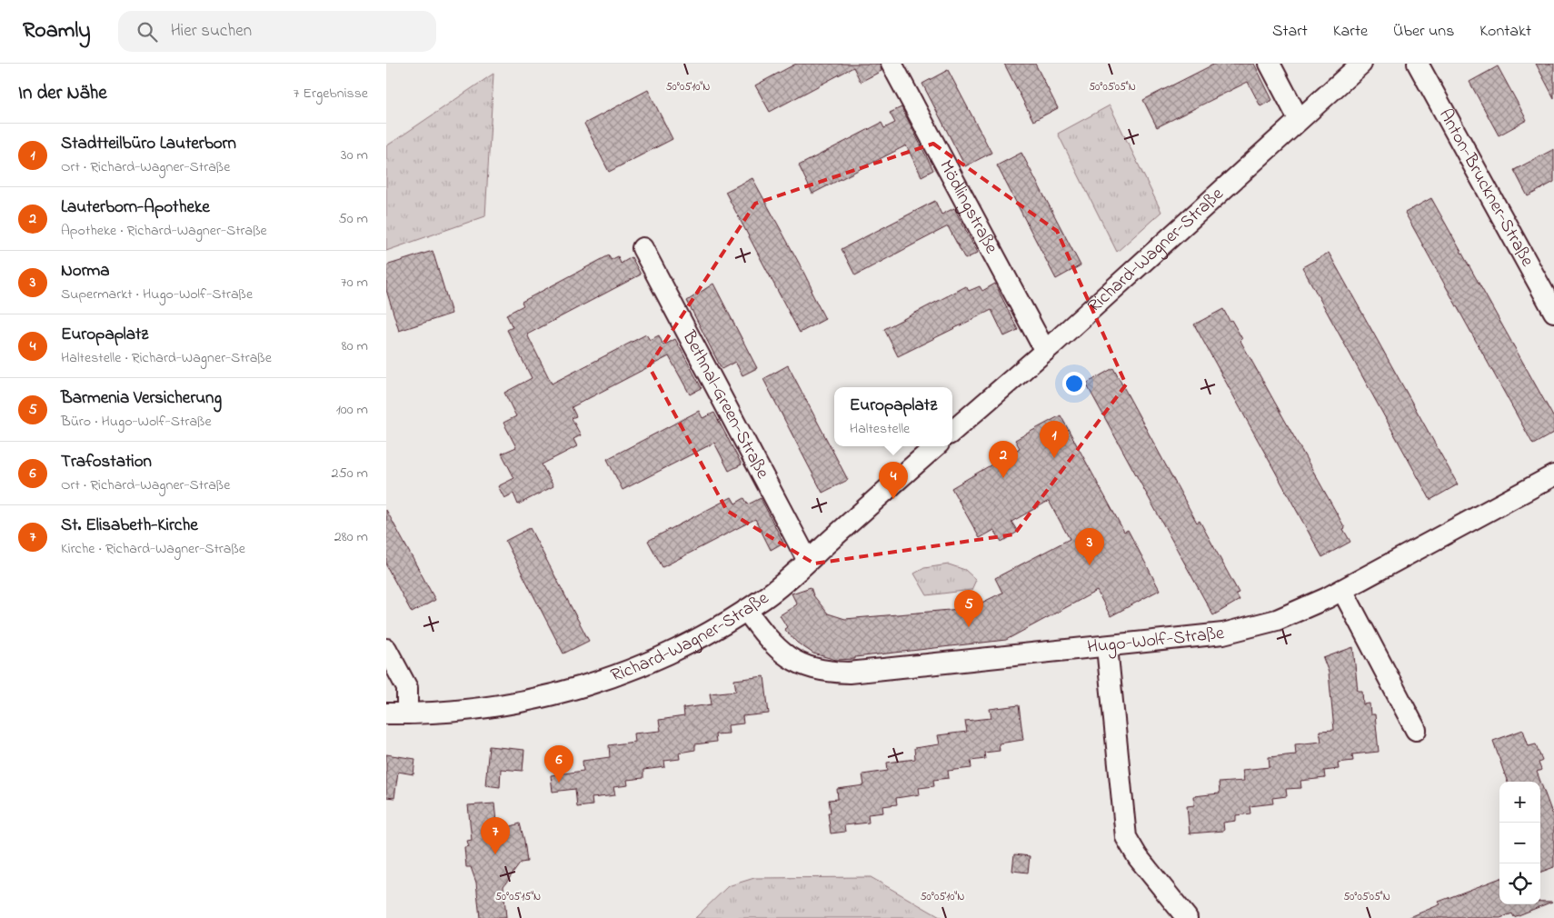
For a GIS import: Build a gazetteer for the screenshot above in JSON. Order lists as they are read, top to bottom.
{
  "streets": {
    "street": [
      "Anton-Bruckner-Straße",
      "Mödlingstraße",
      "Richard-Wagner-Straße",
      "Bethnal-Green-Straße",
      "Hugo-Wolf-Straße"
    ]
  },
  "crossings": [
    ["Mödlingstraße", "Richard-Wagner-Straße"],
    ["Richard-Wagner-Straße", "Bethnal-Green-Straße"],
    ["Richard-Wagner-Straße", "Hugo-Wolf-Straße"]
  ],
  "page": {
    "header": "Roamly",
    "search": "Hier suchen",
    "nav": [
      "Start",
      "Karte",
      "Über uns",
      "Kontakt"
    ],
    "heading": ["In der Nähe", "7 Ergebnisse"],
    "list": [
      {
        "mark": "1",
        "name": "Stadtteilbüro Lauterborn",
        "note": "Ort · Richard-Wagner-Straße",
        "value": "30 m"
      },
      {
        "mark": "2",
        "name": "Lauterborn-Apotheke",
        "note": "Apotheke · Richard-Wagner-Straße",
        "value": "50 m"
      },
      {
        "mark": "3",
        "name": "Norma",
        "note": "Supermarkt · Hugo-Wolf-Straße",
        "value": "70 m"
      },
      {
        "mark": "4",
        "name": "Europaplatz",
        "note": "Haltestelle · Richard-Wagner-Straße",
        "value": "80 m"
      },
      {
        "mark": "5",
        "name": "Barmenia Versicherung",
        "note": "Büro · Hugo-Wolf-Straße",
        "value": "100 m"
      },
      {
        "mark": "6",
        "name": "Trafostation",
        "note": "Ort · Richard-Wagner-Straße",
        "value": "250 m"
      },
      {
        "mark": "7",
        "name": "St. Elisabeth-Kirche",
        "note": "Kirche · Richard-Wagner-Straße",
        "value": "280 m"
      }
    ],
    "popup": ["Europaplatz", "Haltestelle"],
    "pins": [
      "1",
      "2",
      "4",
      "3",
      "5",
      "6",
      "7"
    ],
    "map_buttons": ["+", "−"]
  },
  "coordinates": ["50°05'10\"N", "50°05'05\"N", "50°05'15\"N"]
}
